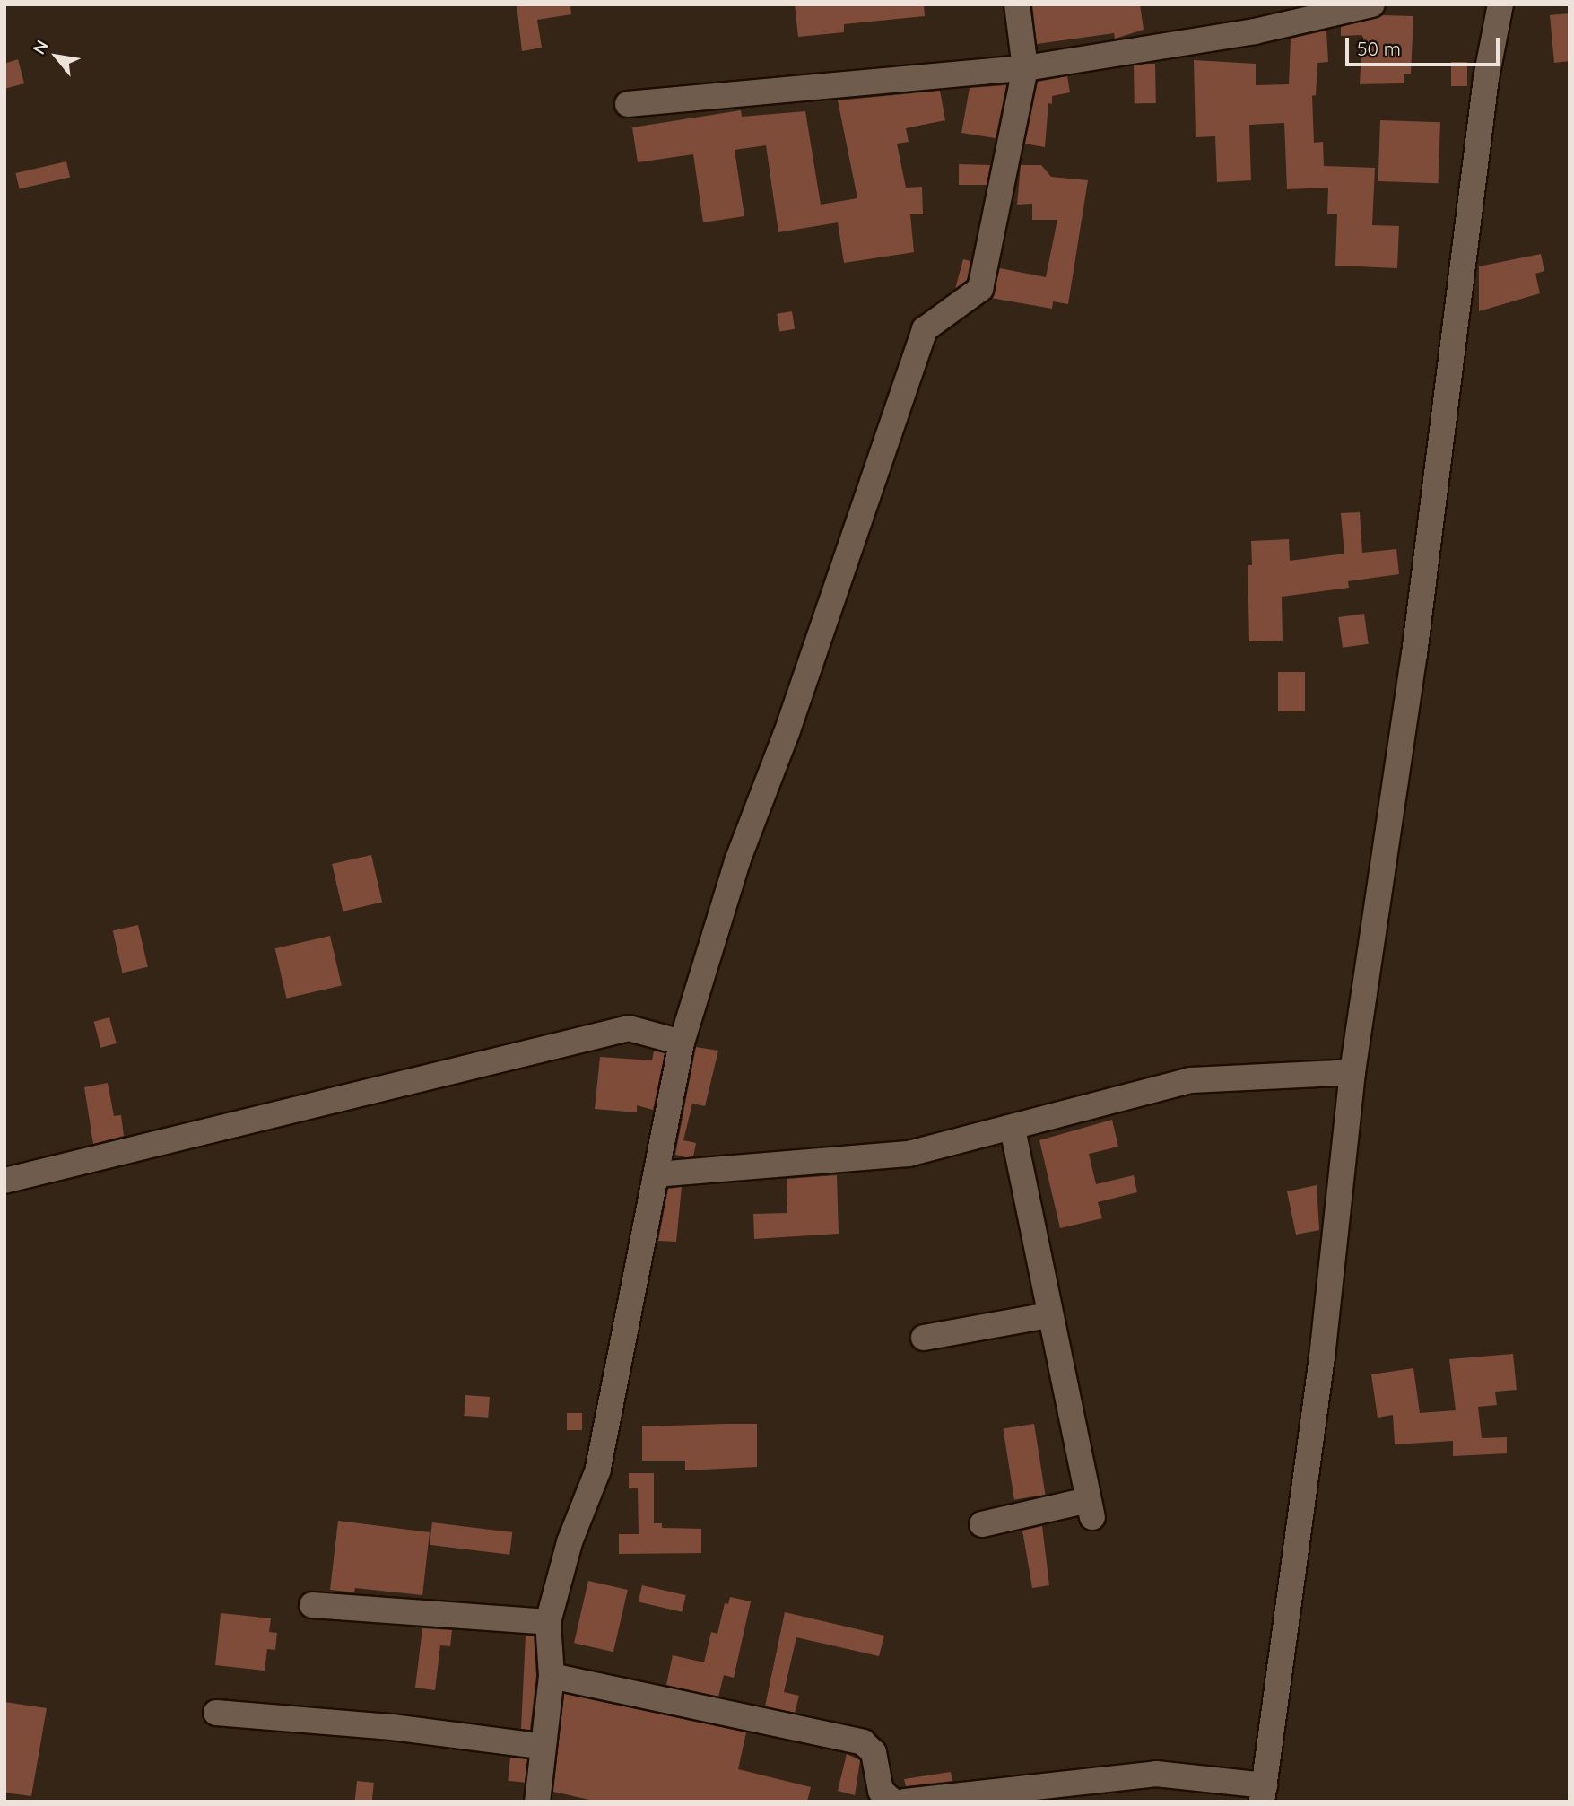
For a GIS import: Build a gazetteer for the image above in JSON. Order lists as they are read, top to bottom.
{
  "scale_bar": "50 m",
  "north": "top left"
}
